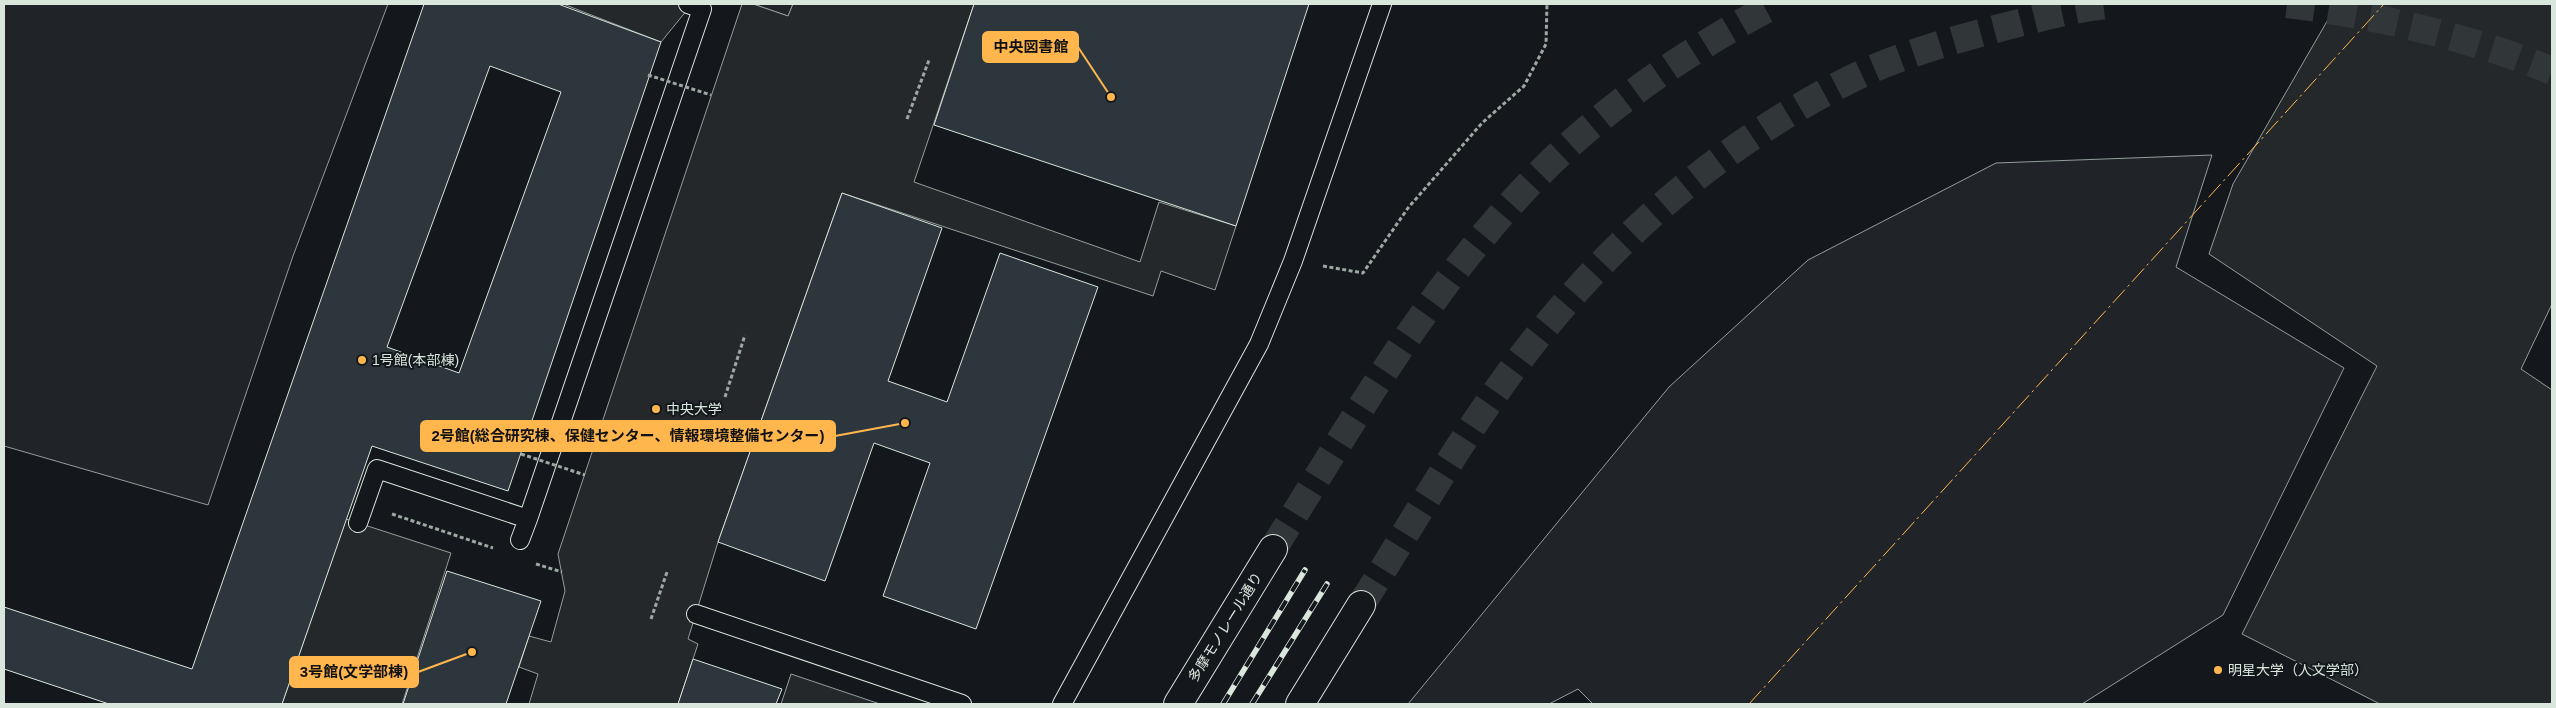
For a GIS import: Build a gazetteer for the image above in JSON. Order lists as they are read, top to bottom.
{
  "streets": {
    "main road": ["多摩モノレール通り"]
  },
  "places": [
    "中央図書館",
    "1号館(本部棟)",
    "中央大学",
    "2号館(総合研究棟、保健センター、情報環境整備センター)",
    "3号館(文学部棟)",
    "明星大学（人文学部）"
  ]
}
